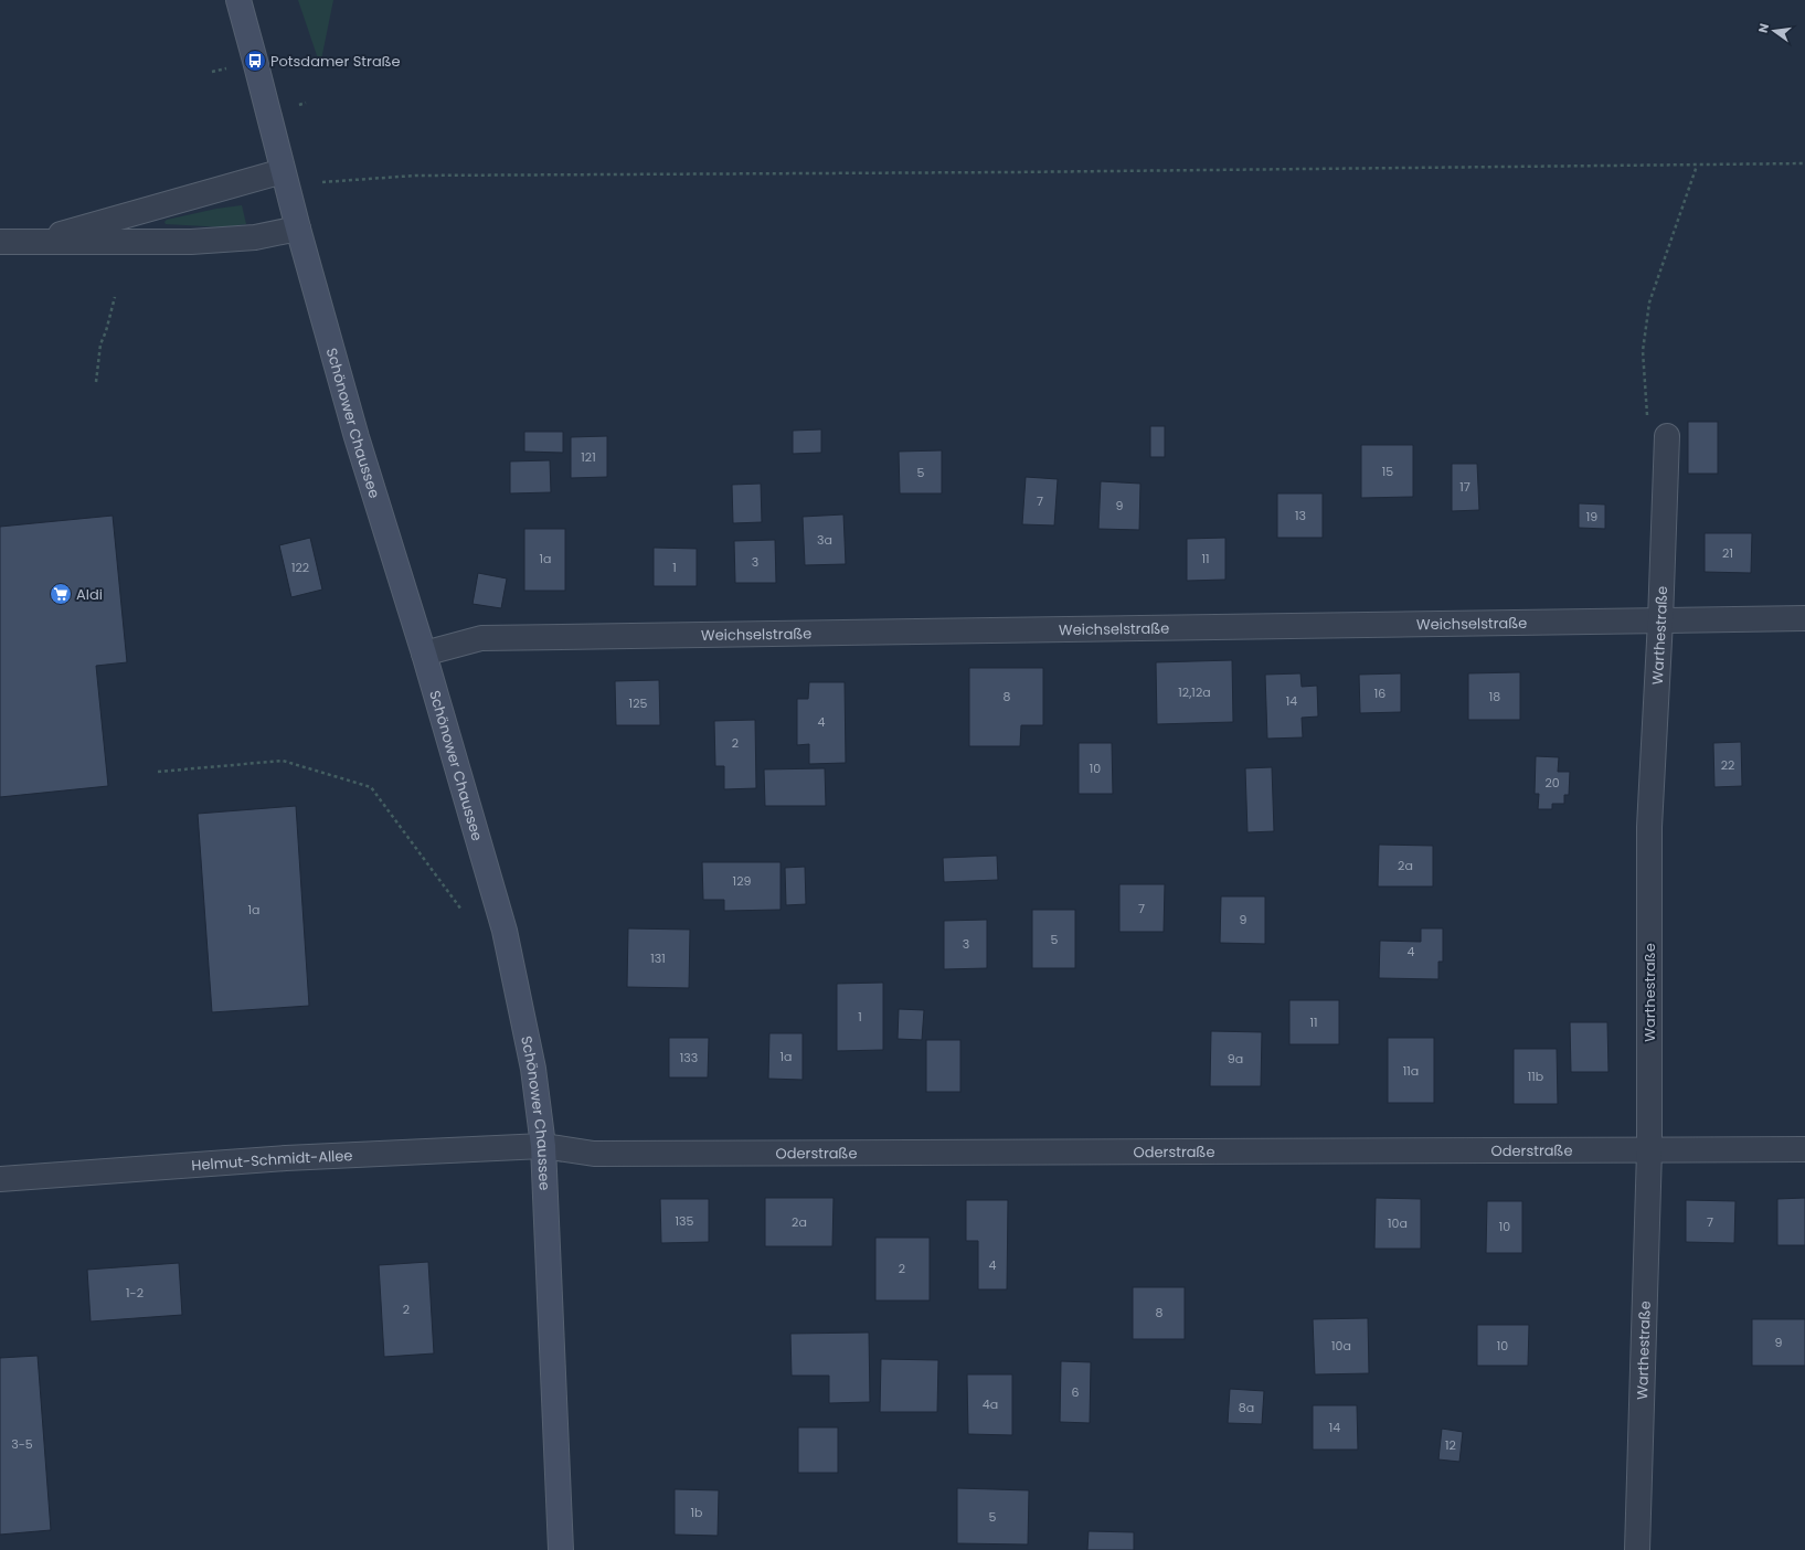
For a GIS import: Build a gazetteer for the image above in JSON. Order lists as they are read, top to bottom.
{
  "streets": {
    "main road": ["Schönower Chaussee"],
    "street": [
      "Weichselstraße",
      "Warthestraße",
      "Oderstraße",
      "Helmut-Schmidt-Allee"
    ]
  },
  "crossings": [
    ["Schönower Chaussee", "Weichselstraße"],
    ["Schönower Chaussee", "Oderstraße"],
    ["Schönower Chaussee", "Helmut-Schmidt-Allee"],
    ["Weichselstraße", "Warthestraße"],
    ["Warthestraße", "Oderstraße"],
    ["Oderstraße", "Helmut-Schmidt-Allee"]
  ],
  "places": {
    "bus stop": ["Potsdamer Straße"],
    "supermarket": ["Aldi"]
  },
  "house_numbers": [
    "121",
    "15",
    "5",
    "17",
    "7",
    "9",
    "13",
    "19",
    "3a",
    "21",
    "1a",
    "11",
    "3",
    "122",
    "1",
    "12,12a",
    "16",
    "8",
    "18",
    "14",
    "125",
    "4",
    "2",
    "22",
    "10",
    "20",
    "2a",
    "129",
    "7",
    "1a",
    "9",
    "5",
    "3",
    "4",
    "131",
    "1",
    "11",
    "1a",
    "133",
    "9a",
    "11a",
    "11b",
    "135",
    "2a",
    "7",
    "10a",
    "10",
    "4",
    "2",
    "1-2",
    "2",
    "8",
    "9",
    "10a",
    "10",
    "6",
    "4a",
    "8a",
    "14",
    "3-5",
    "12",
    "1b",
    "5"
  ],
  "north": "left"
}
